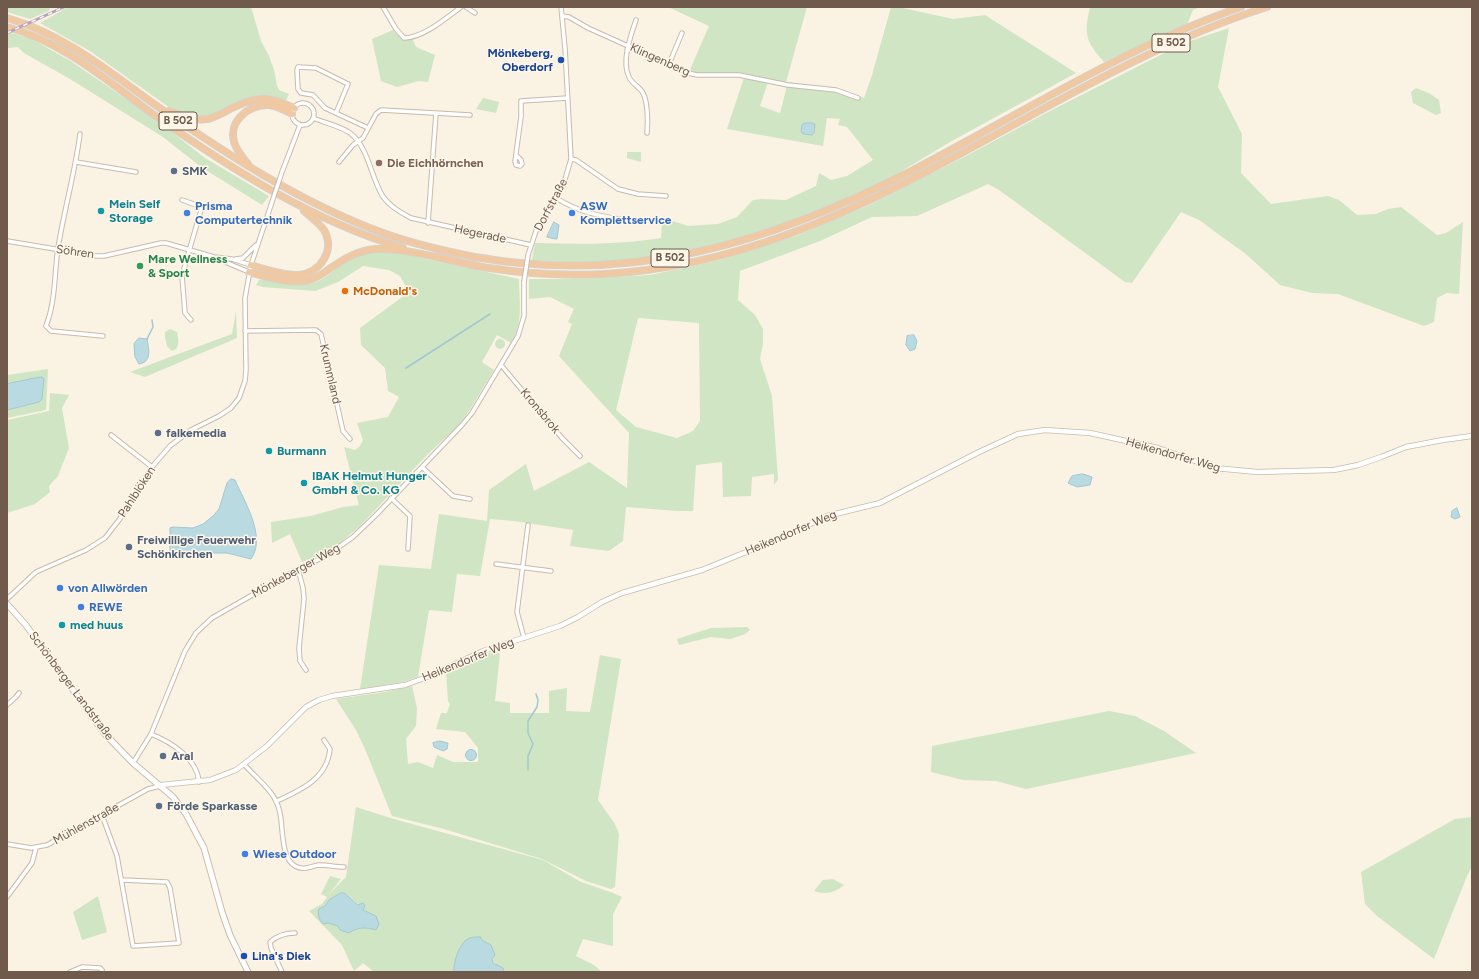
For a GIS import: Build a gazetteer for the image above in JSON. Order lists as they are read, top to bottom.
{
  "streets": {
    "highway": ["B 502"],
    "main road": ["Schönberger Landstraße"],
    "street": [
      "Klingenberg",
      "Dorfstraße",
      "Hegerade",
      "Söhren",
      "Krummland",
      "Kronsbrok",
      "Heikendorfer Weg",
      "Pahlblöken",
      "Mönkeberger Weg",
      "Mühlenstraße"
    ]
  },
  "crossings": [
    ["Klingenberg", "Dorfstraße"],
    ["Dorfstraße", "Hegerade"],
    ["Dorfstraße", "Mönkeberger Weg"],
    ["Hegerade", "Pahlblöken"],
    ["Söhren", "Pahlblöken"],
    ["Krummland", "Pahlblöken"],
    ["Kronsbrok", "Mönkeberger Weg"],
    ["Heikendorfer Weg", "Schönberger Landstraße"],
    ["Heikendorfer Weg", "Mühlenstraße"],
    ["Mönkeberger Weg", "Schönberger Landstraße"],
    ["Schönberger Landstraße", "Mühlenstraße"]
  ],
  "places": [
    "Mönkeberg, Oberdorf",
    "Die Eichhörnchen",
    "SMK",
    "Mein Self Storage",
    "Prisma Computertechnik",
    "ASW Komplettservice",
    "Mare Wellness & Sport",
    "McDonald's",
    "falkemedia",
    "Burmann",
    "IBAK Helmut Hunger GmbH & Co. KG",
    "Freiwillige Feuerwehr Schönkirchen",
    "von Allwörden",
    "REWE",
    "med huus",
    "Aral",
    "Förde Sparkasse",
    "Wiese Outdoor",
    "Lina's Diek"
  ]
}
